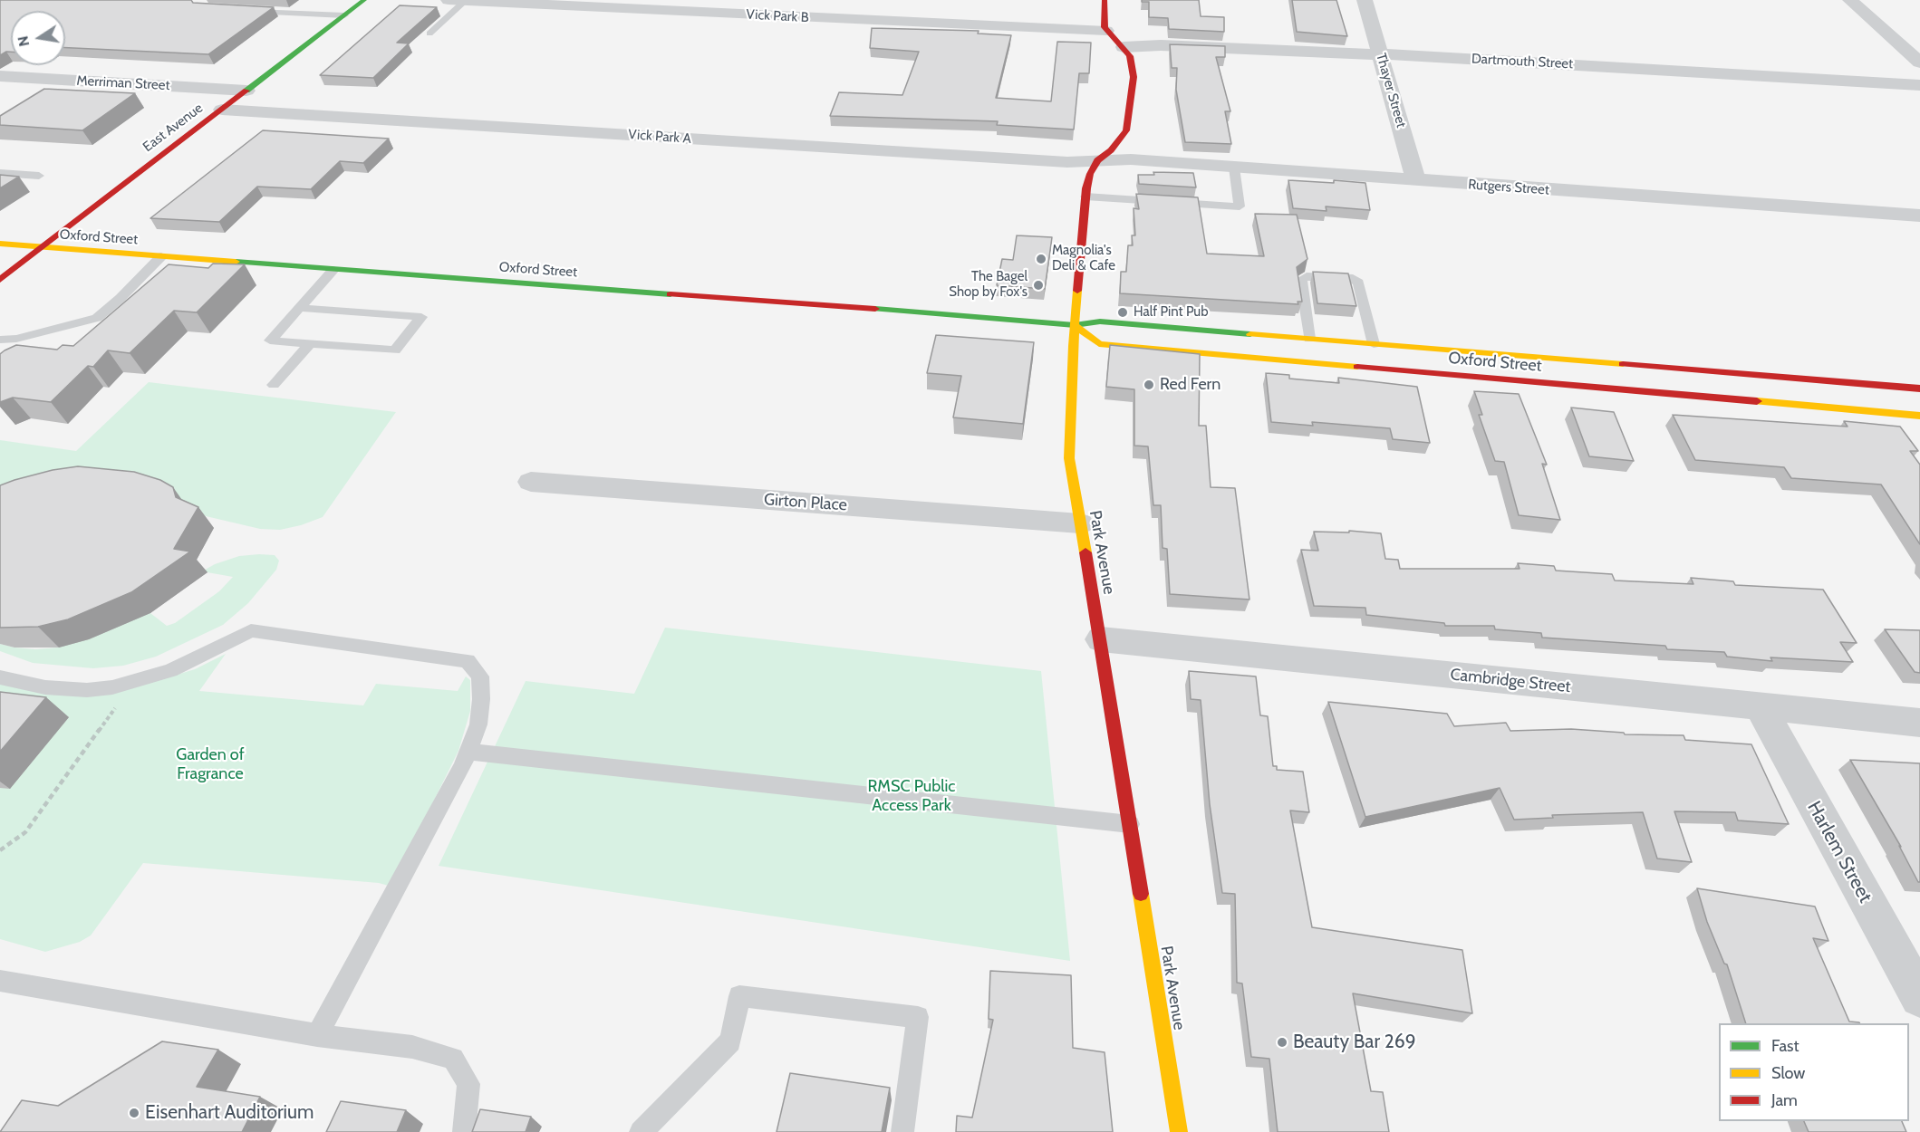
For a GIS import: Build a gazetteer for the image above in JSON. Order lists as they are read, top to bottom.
{
  "streets": {
    "street": [
      "Vick Park B",
      "Dartmouth Street",
      "Merriman Street",
      "Thayer Street",
      "East Avenue",
      "Vick Park A",
      "Rutgers Street",
      "Oxford Street",
      "Girton Place",
      "Park Avenue",
      "Cambridge Street",
      "Harlem Street"
    ]
  },
  "crossings": [
    ["Vick Park B", "Park Avenue"],
    ["Dartmouth Street", "Thayer Street"],
    ["Dartmouth Street", "Park Avenue"],
    ["Merriman Street", "East Avenue"],
    ["Thayer Street", "Rutgers Street"],
    ["East Avenue", "Vick Park A"],
    ["East Avenue", "Oxford Street"],
    ["Vick Park A", "Rutgers Street"],
    ["Vick Park A", "Park Avenue"],
    ["Rutgers Street", "Park Avenue"],
    ["Oxford Street", "Park Avenue"],
    ["Girton Place", "Park Avenue"],
    ["Park Avenue", "Cambridge Street"],
    ["Cambridge Street", "Harlem Street"]
  ],
  "parks": ["Garden of Fragrance", "RMSC Public Access Park"],
  "places": [
    "Magnolia's Deli & Cafe",
    "The Bagel Shop by Fox's",
    "Half Pint Pub",
    "Red Fern",
    "Beauty Bar 269",
    "Eisenhart Auditorium"
  ],
  "legend": ["Fast", "Slow", "Jam"],
  "north": "left"
}
